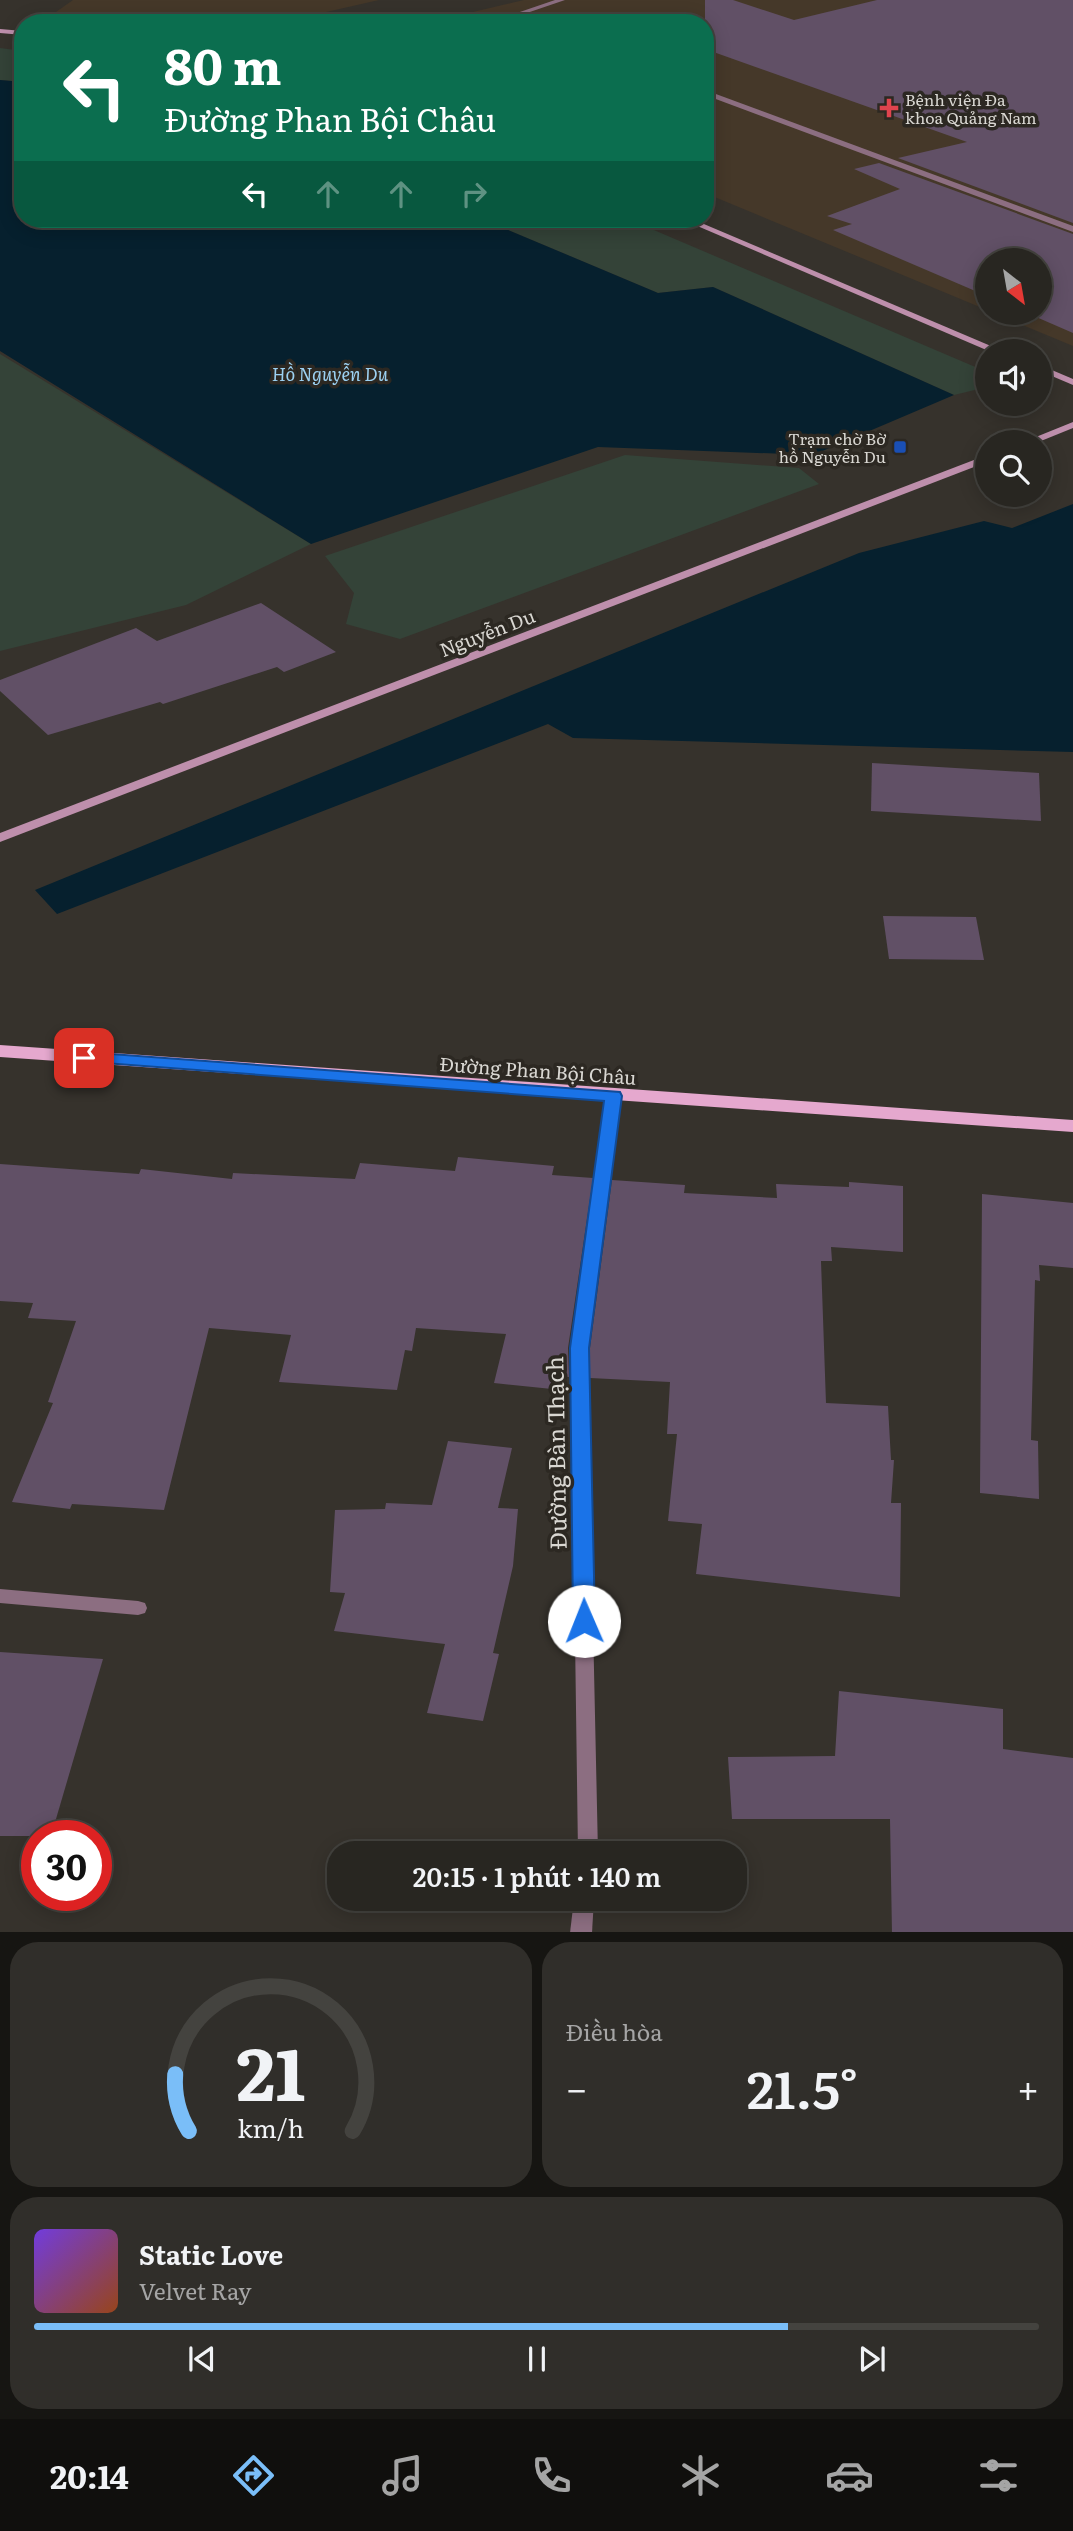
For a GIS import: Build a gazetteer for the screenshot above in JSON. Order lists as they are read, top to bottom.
{
  "streets": {
    "main road": ["Đường Phan Bội Châu"],
    "street": ["Nguyễn Du", "Đường Bàn Thạch"]
  },
  "crossings": [
    ["Đường Phan Bội Châu", "Đường Bàn Thạch"]
  ],
  "water": ["Hồ Nguyễn Du"],
  "places": {
    "health": ["Bệnh viện Đa khoa Quảng Nam"],
    "transit": ["Trạm chờ Bờ hồ Nguyễn Du"]
  },
  "north": "bottom right",
  "page": {
    "turn": ["80 m", "Đường Phan Bội Châu"],
    "limit": "30",
    "trip": "20:15 · 1 phút · 140 m",
    "tile": "Điều hòa",
    "heat": ["−", "21.5°", "+"],
    "song": ["Static Love", "Velvet Ray"],
    "tabs": "20:14",
    "gauge": ["21", "km/h"]
  }
}
